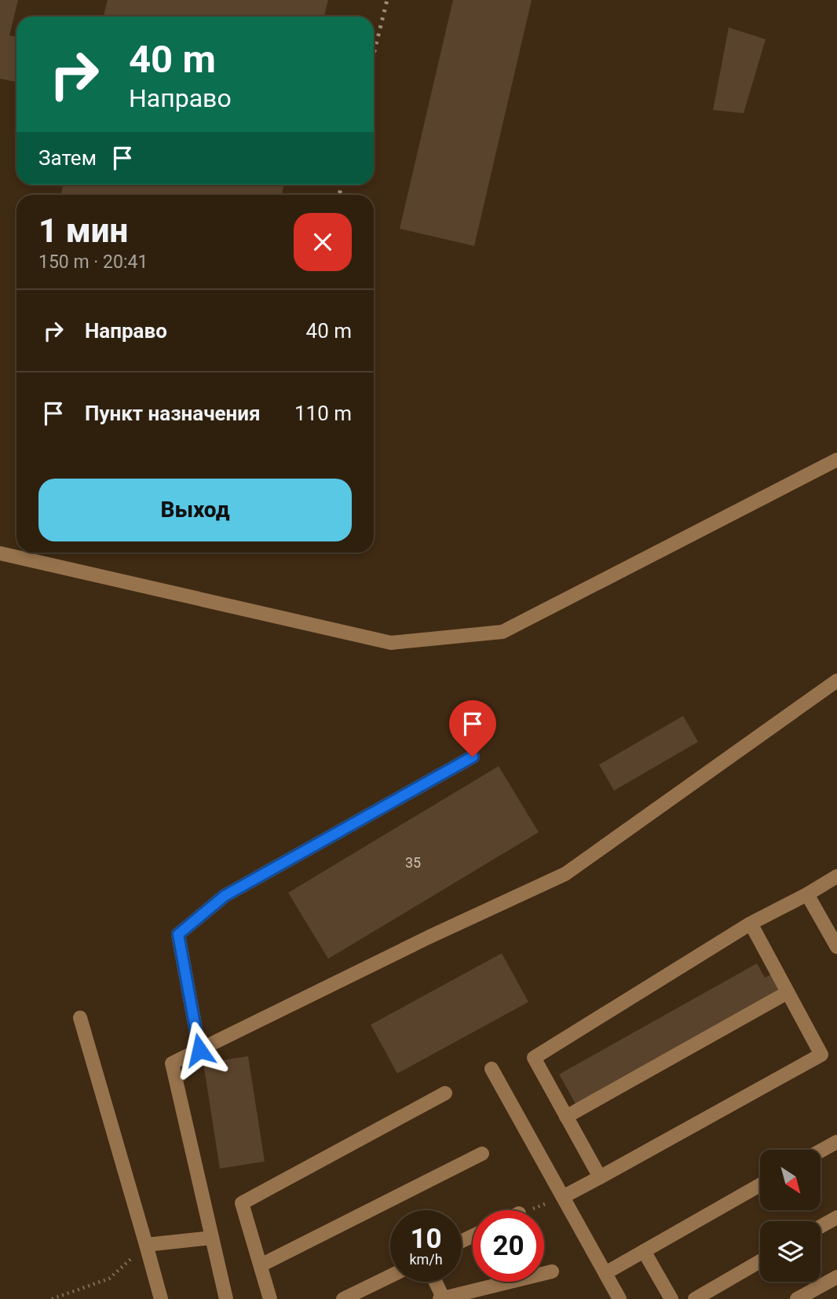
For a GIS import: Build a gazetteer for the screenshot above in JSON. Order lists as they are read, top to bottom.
{
  "house_numbers": ["35"],
  "north": "bottom right",
  "page": {
    "turn": ["40 m", "Направо"],
    "then": "Затем",
    "heading": ["1 мин", "150 m · 20:41"],
    "list": [
      {
        "name": "Направо",
        "value": "40 m"
      },
      {
        "name": "Пункт назначения",
        "value": "110 m"
      }
    ],
    "buttons": "Выход",
    "speed": "10 km/h",
    "limit": "20"
  }
}
